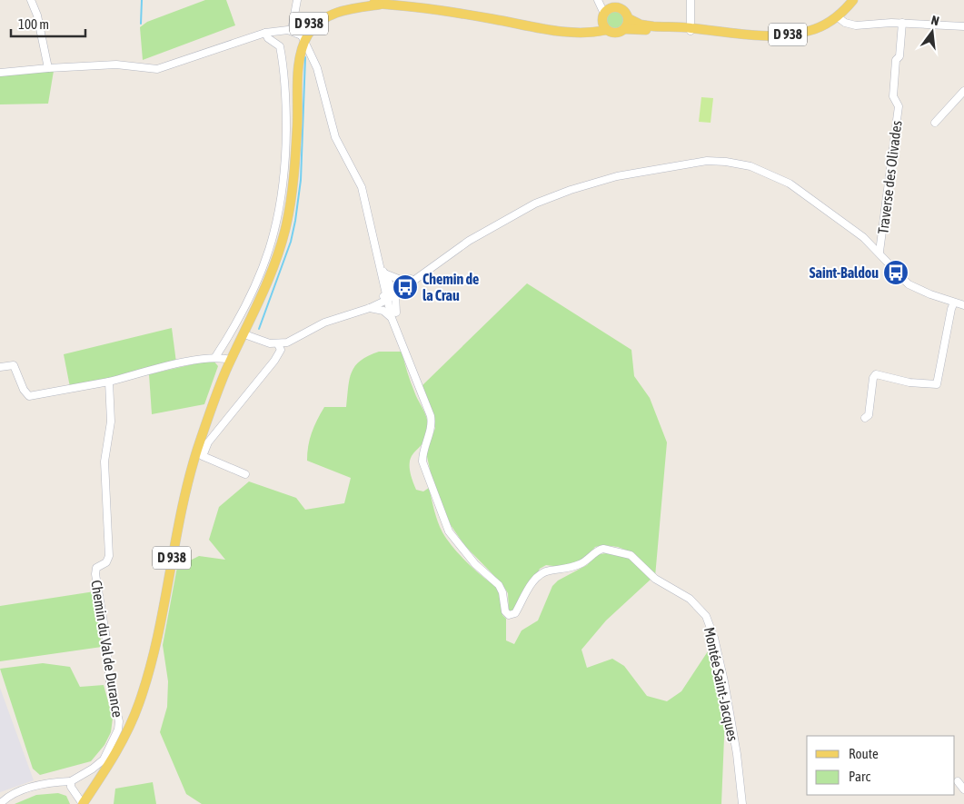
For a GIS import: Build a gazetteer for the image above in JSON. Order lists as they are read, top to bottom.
{
  "streets": {
    "main road": ["D 938"],
    "street": ["Traverse des Olivades", "Chemin du Val de Durance", "Montée Saint-Jacques"]
  },
  "places": {
    "bus stop": ["Saint-Baldou", "Chemin de la Crau"]
  },
  "legend": ["Route", "Parc"],
  "scale_bar": "100 m",
  "north": "top"
}
